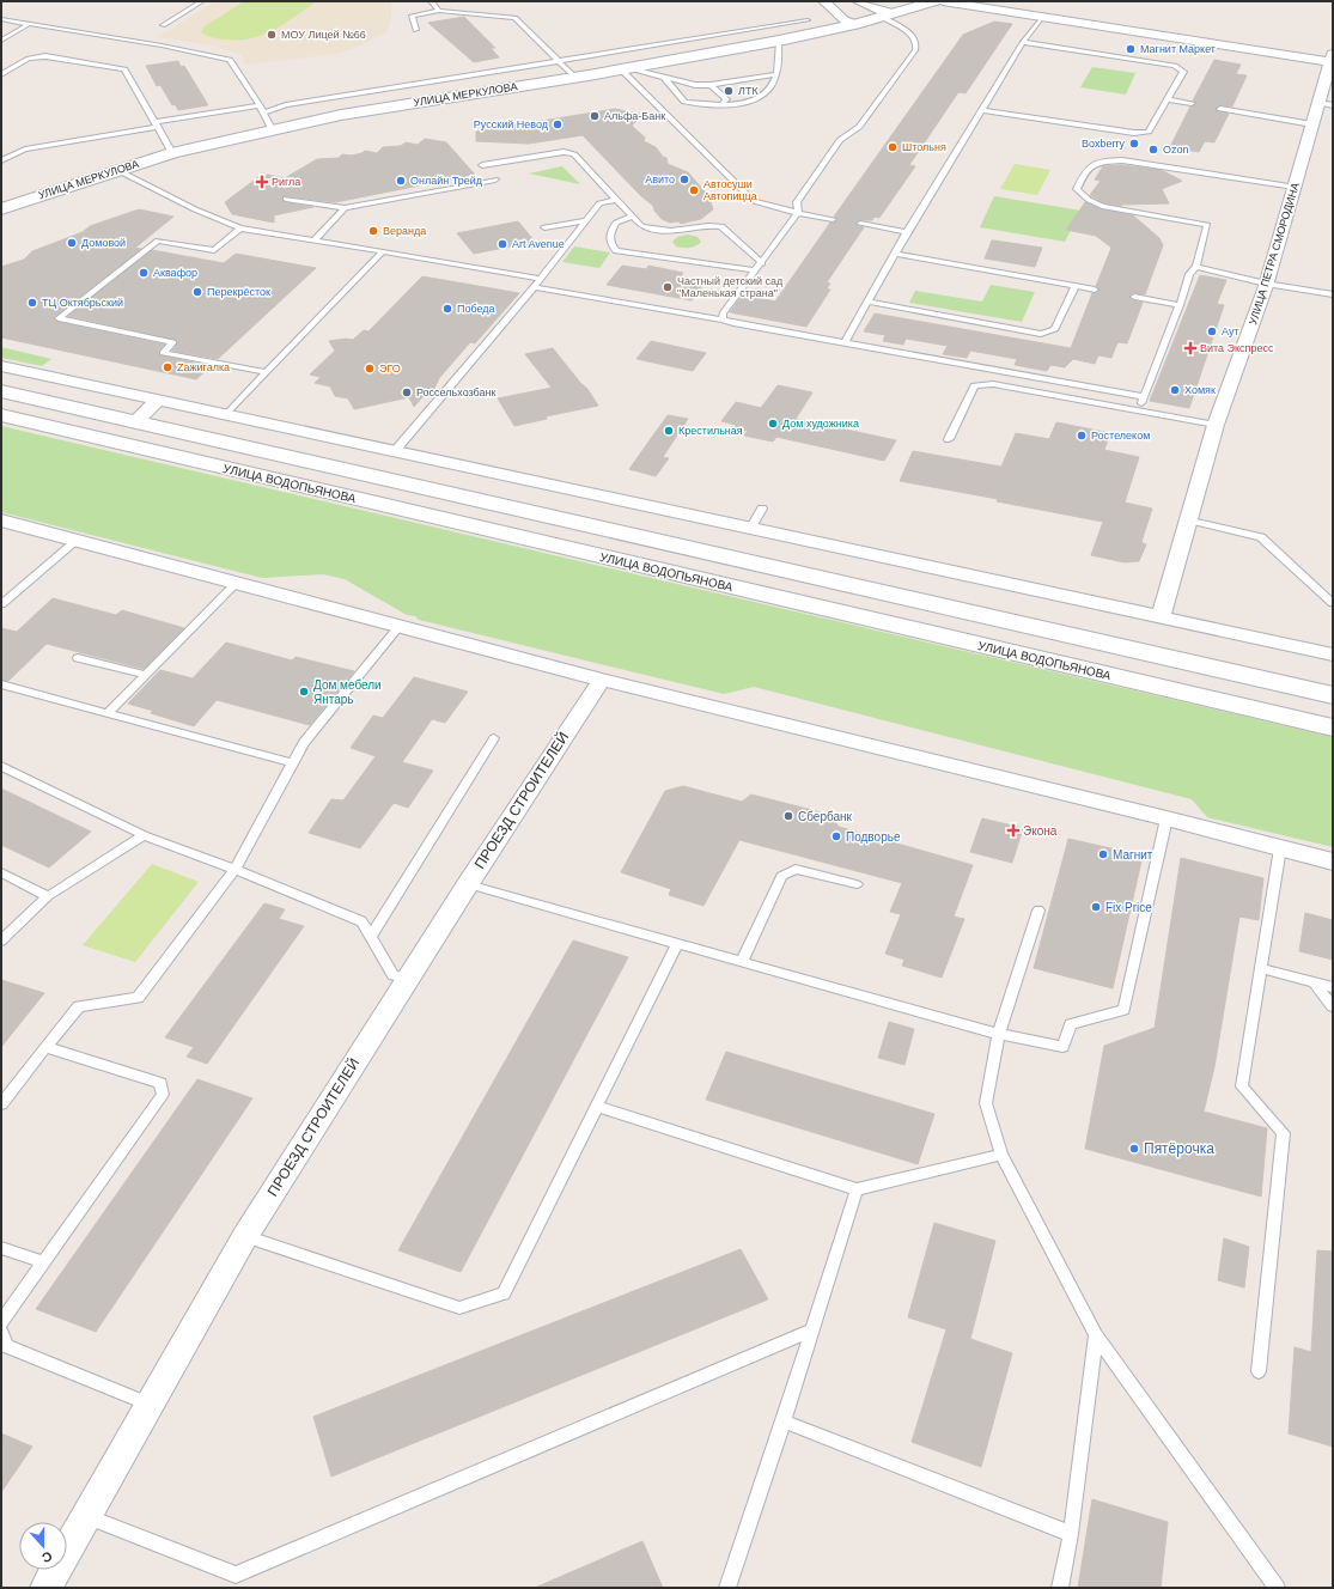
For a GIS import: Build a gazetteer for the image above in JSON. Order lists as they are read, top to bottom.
{
  "streets": {
    "main road": ["УЛИЦА МЕРКУЛОВА", "УЛИЦА ВОДОПЬЯНОВА"],
    "street": ["УЛИЦА ПЕТРА СМОРОДИНА", "ПРОЕЗД СТРОИТЕЛЕЙ"]
  },
  "places": {
    "other": [
      "МОУ Лицей №66",
      "Магнит Маркет",
      "ЛТК",
      "Альфа-Банк",
      "Русский Невод",
      "Boxberry",
      "Штольня",
      "Ozon",
      "Авито",
      "Онлайн Трейд",
      "Автосуши Автопицца",
      "Веранда",
      "Домовой",
      "Art Avenue",
      "Аквафор",
      "Частный детский сад \"Маленькая страна\"",
      "Перекрёсток",
      "ТЦ Октябрьский",
      "Победа",
      "Аут",
      "Zажигалка",
      "ЭГО",
      "Хомяк",
      "Россельхозбанк",
      "Дом художника",
      "Крестильная",
      "Ростелеком",
      "Дом мебели Янтарь",
      "Сбербанк",
      "Подворье",
      "Магнит",
      "Fix Price",
      "Пятёрочка"
    ],
    "health": ["Ригла", "Вита Экспресс", "Экона"]
  },
  "north": "bottom"
}
